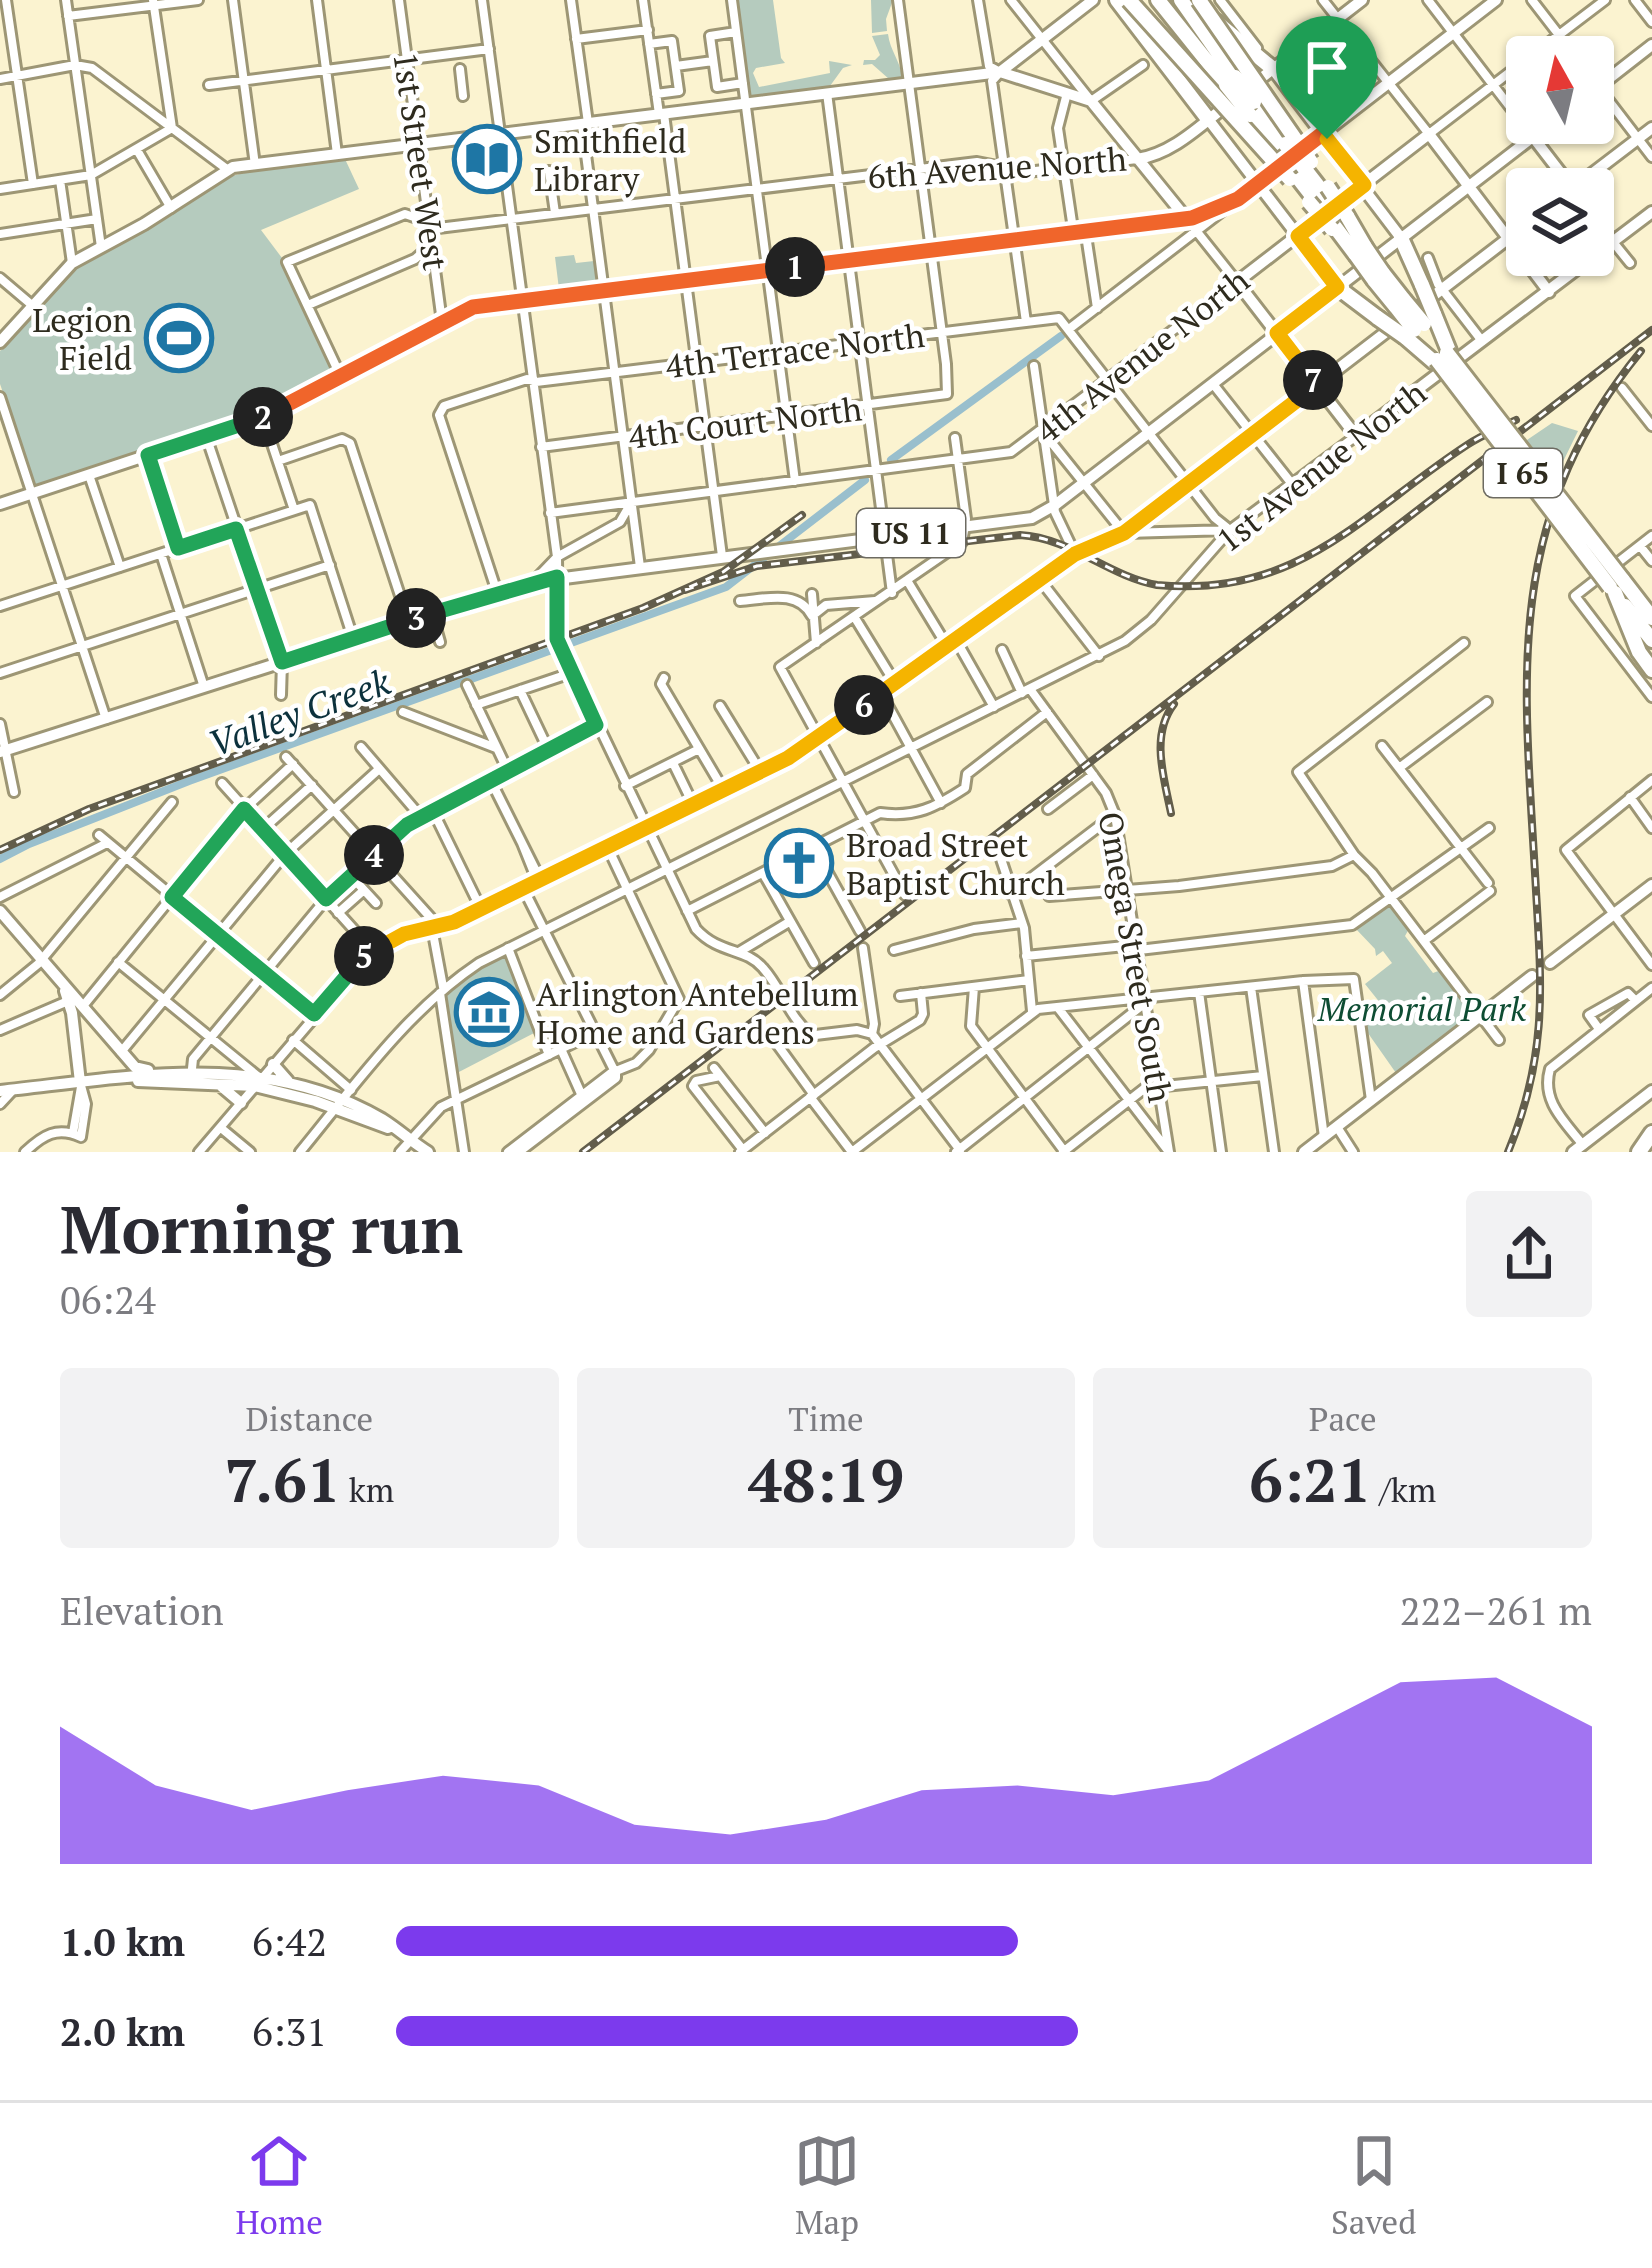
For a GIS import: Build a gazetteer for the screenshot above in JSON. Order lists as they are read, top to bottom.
{
  "streets": {
    "highway": ["I 65"],
    "main road": [
      "6th Avenue North",
      "4th Avenue North",
      "1st Avenue North",
      "US 11"
    ],
    "street": [
      "1st Street West",
      "4th Terrace North",
      "4th Court North",
      "Omega Street South"
    ]
  },
  "crossings": [
    ["1st Street West", "6th Avenue North"],
    ["4th Terrace North", "4th Court North"],
    ["4th Terrace North", "US 11"],
    ["1st Avenue North", "Omega Street South"]
  ],
  "water": ["Valley Creek"],
  "parks": ["Memorial Park"],
  "places": {
    "library": ["Smithfield Library"],
    "sports": ["Legion Field"],
    "church": ["Broad Street Baptist Church"],
    "museum": ["Arlington Antebellum Home and Gardens"]
  },
  "north": "top",
  "page": {
    "pins": [
      "1",
      "7",
      "2",
      "3",
      "6",
      "4",
      "5"
    ],
    "heading": ["Morning run", "06:24"],
    "stats": [
      ["Distance", "7.61 km"],
      ["Time", "48:19"],
      ["Pace", "6:21 /km"]
    ],
    "chart": ["Elevation", "222–261 m"],
    "list": [
      {
        "name": "1.0 km",
        "note": "6:42"
      },
      {
        "name": "2.0 km",
        "note": "6:31"
      }
    ],
    "tabs": ["Home", "Map", "Saved"]
  }
}
